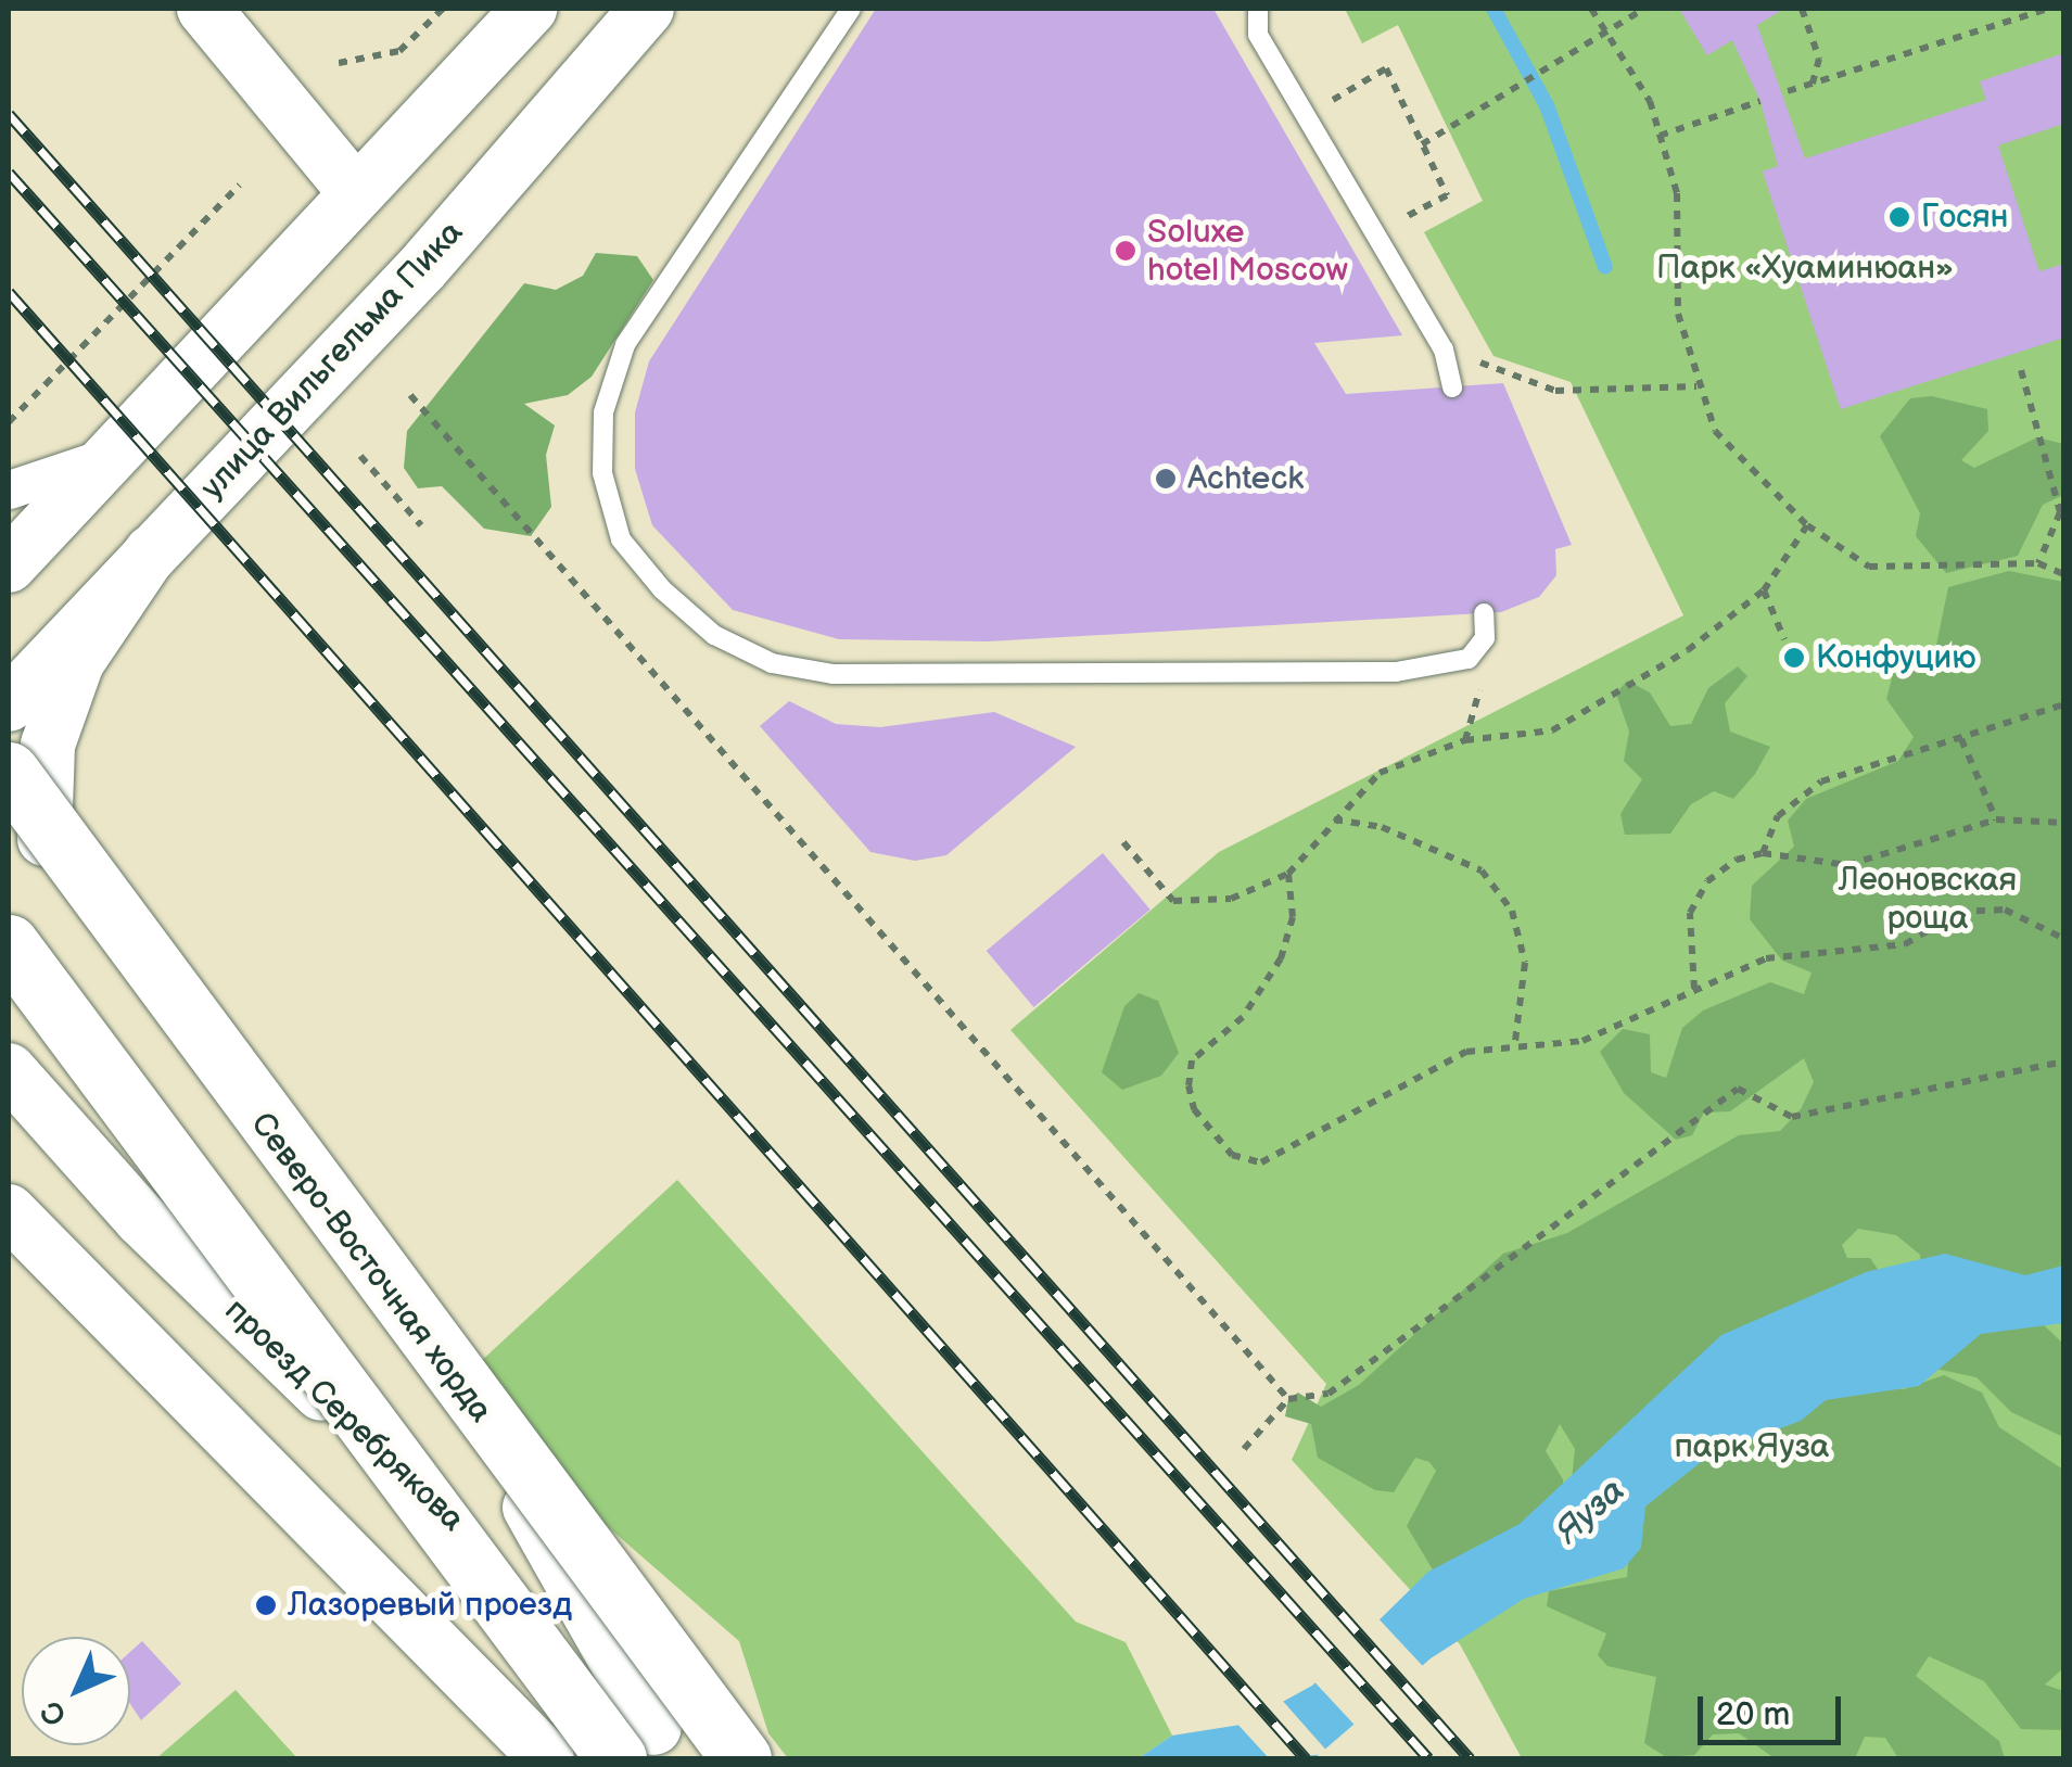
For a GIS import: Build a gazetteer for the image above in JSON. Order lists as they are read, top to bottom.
{
  "streets": {
    "main road": ["улица Вильгельма Пика", "Северо-Восточная хорда", "проезд Серебрякова"]
  },
  "water": ["Яуза"],
  "parks": ["Парк «Хуаминюан»", "Леоновская роща", "парк Яуза"],
  "places": [
    "Госян",
    "Soluxe hotel Moscow",
    "Achteck",
    "Конфуцию",
    "Лазоревый проезд"
  ],
  "scale_bar": "20 m",
  "north": "bottom left"
}
